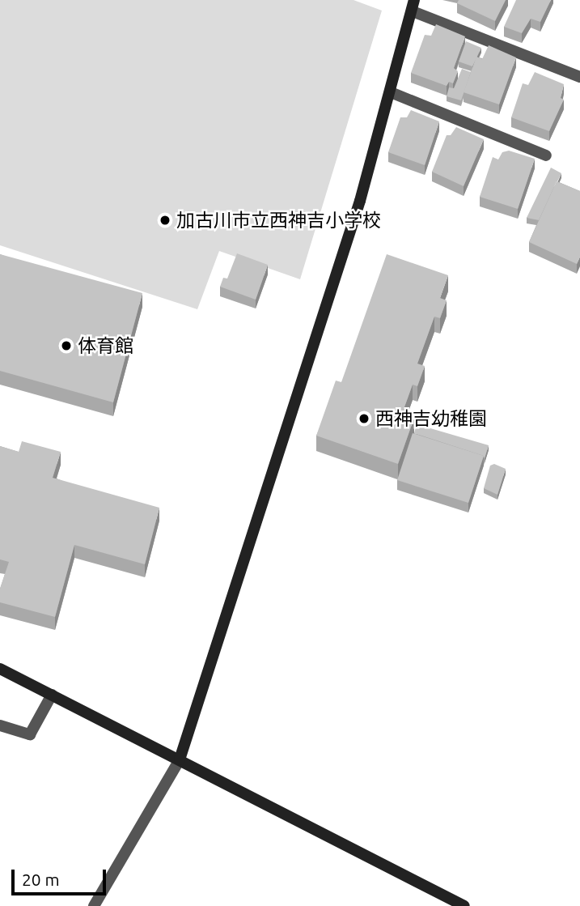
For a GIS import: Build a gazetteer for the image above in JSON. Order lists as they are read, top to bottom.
{
  "places": ["加古川市立西神吉小学校", "体育館", "西神吉幼稚園"],
  "scale_bar": "20 m"
}
